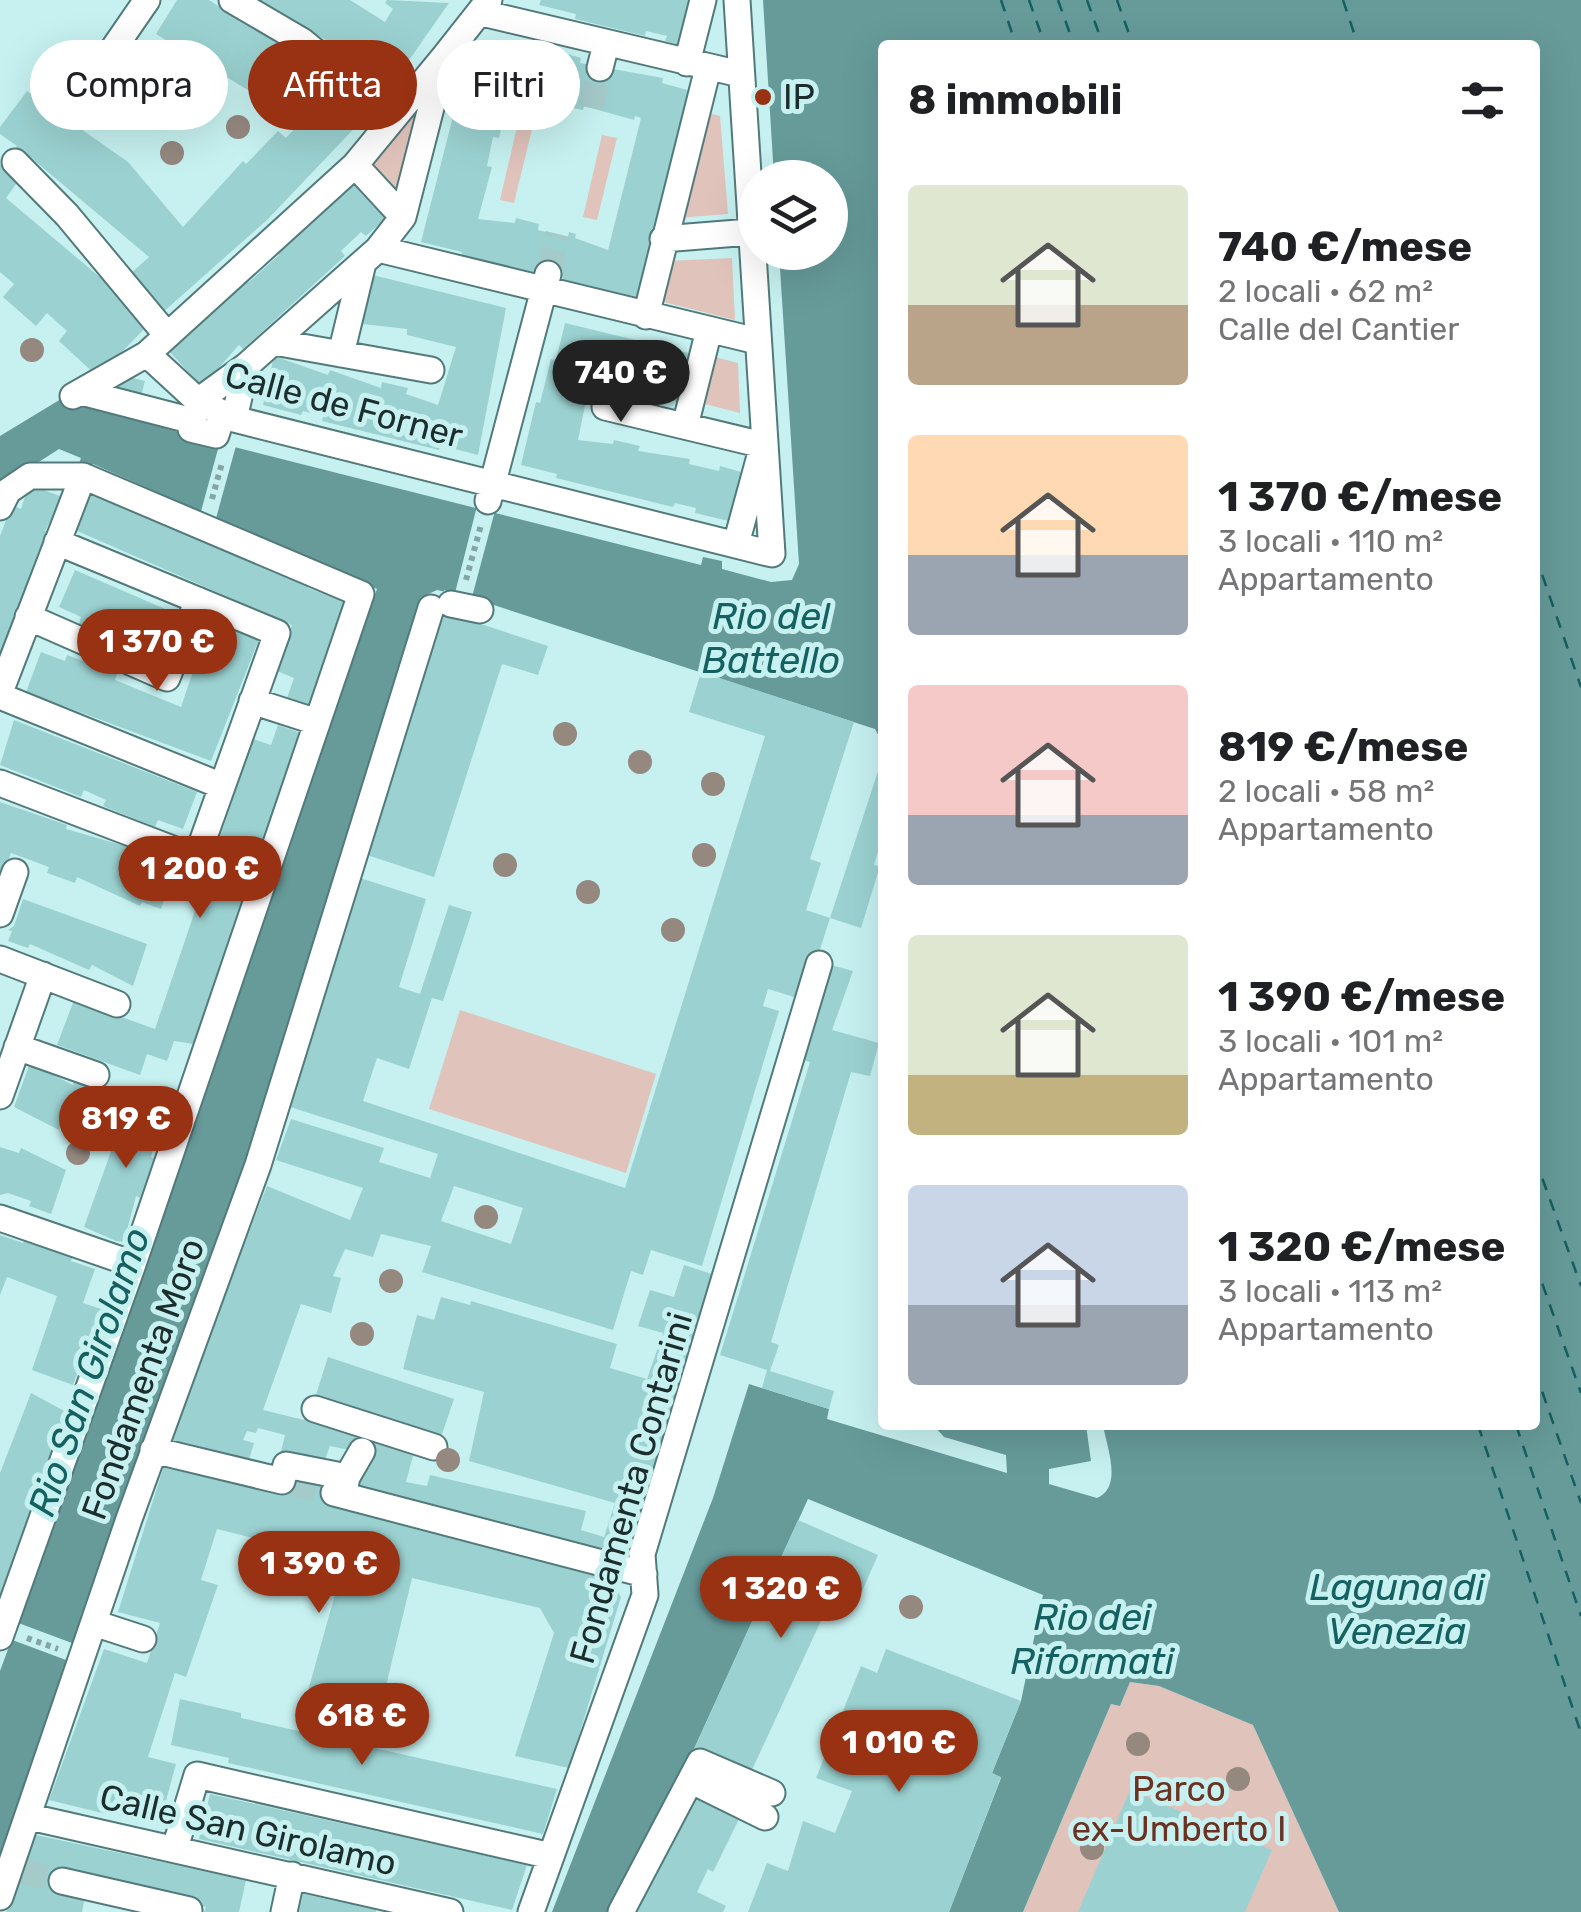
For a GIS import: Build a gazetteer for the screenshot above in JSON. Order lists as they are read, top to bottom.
{
  "streets": {
    "street": [
      "Calle de Forner",
      "Fondamenta Moro",
      "Fondamenta Contarini",
      "Calle San Girolamo"
    ]
  },
  "crossings": [
    ["Fondamenta Moro", "Calle San Girolamo"]
  ],
  "water": [
    "Rio del Battello",
    "Rio San Girolamo",
    "Laguna di Venezia",
    "Rio dei Riformati"
  ],
  "parks": ["Parco ex-Umberto I"],
  "places": ["IP"],
  "page": {
    "chip": ["Compra", "Affitta", "Filtri"],
    "heading": "8 immobili",
    "list": [
      {
        "name": "740 €/mese",
        "note": "2 locali · 62 m² · Calle del Cantier"
      },
      {
        "name": "1 370 €/mese",
        "note": "3 locali · 110 m² · Appartamento"
      },
      {
        "name": "819 €/mese",
        "note": "2 locali · 58 m² · Appartamento"
      },
      {
        "name": "1 390 €/mese",
        "note": "3 locali · 101 m² · Appartamento"
      },
      {
        "name": "1 320 €/mese",
        "note": "3 locali · 113 m² · Appartamento"
      }
    ],
    "price": [
      "740 €",
      "1 370 €",
      "1 200 €",
      "819 €",
      "1 390 €",
      "1 320 €",
      "618 €",
      "1 010 €"
    ]
  }
}
